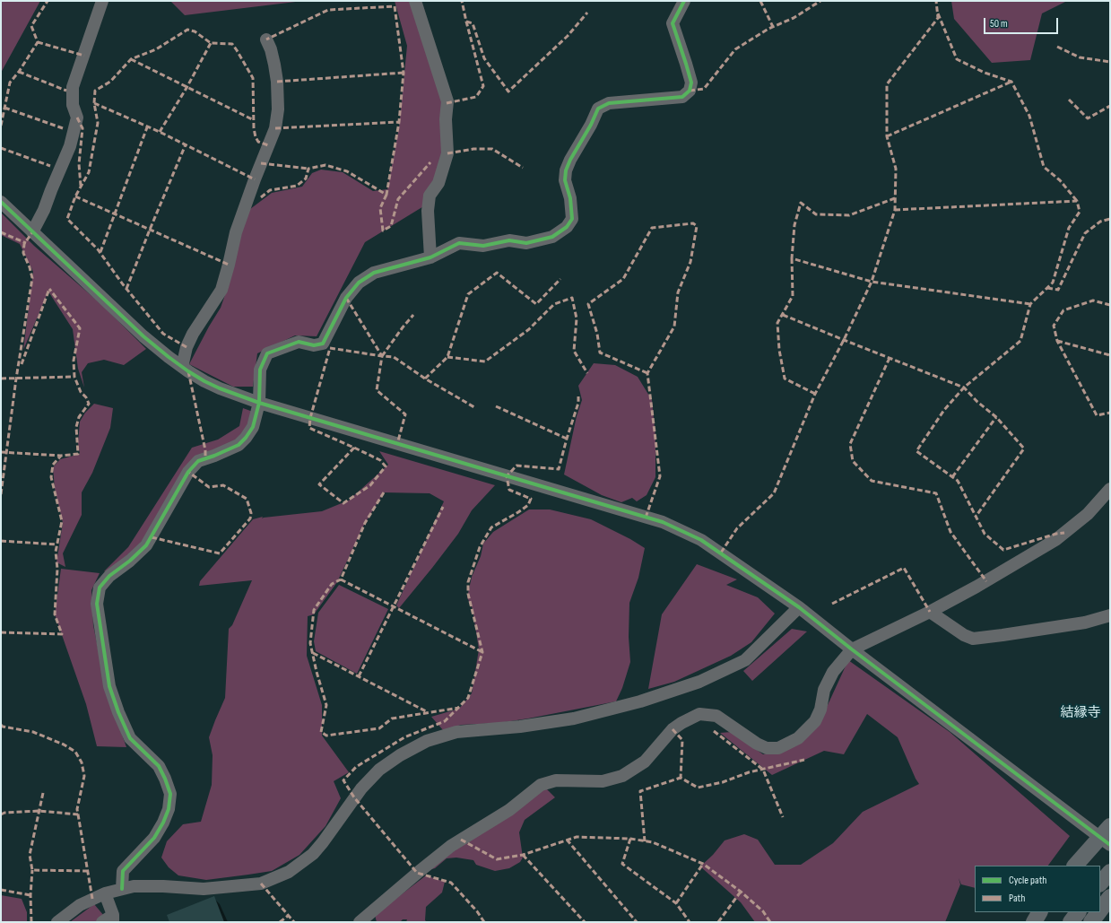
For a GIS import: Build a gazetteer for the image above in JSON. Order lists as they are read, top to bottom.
{
  "districts": ["結縁寺"],
  "legend": ["Cycle path", "Path"],
  "scale_bar": "50 m"
}
